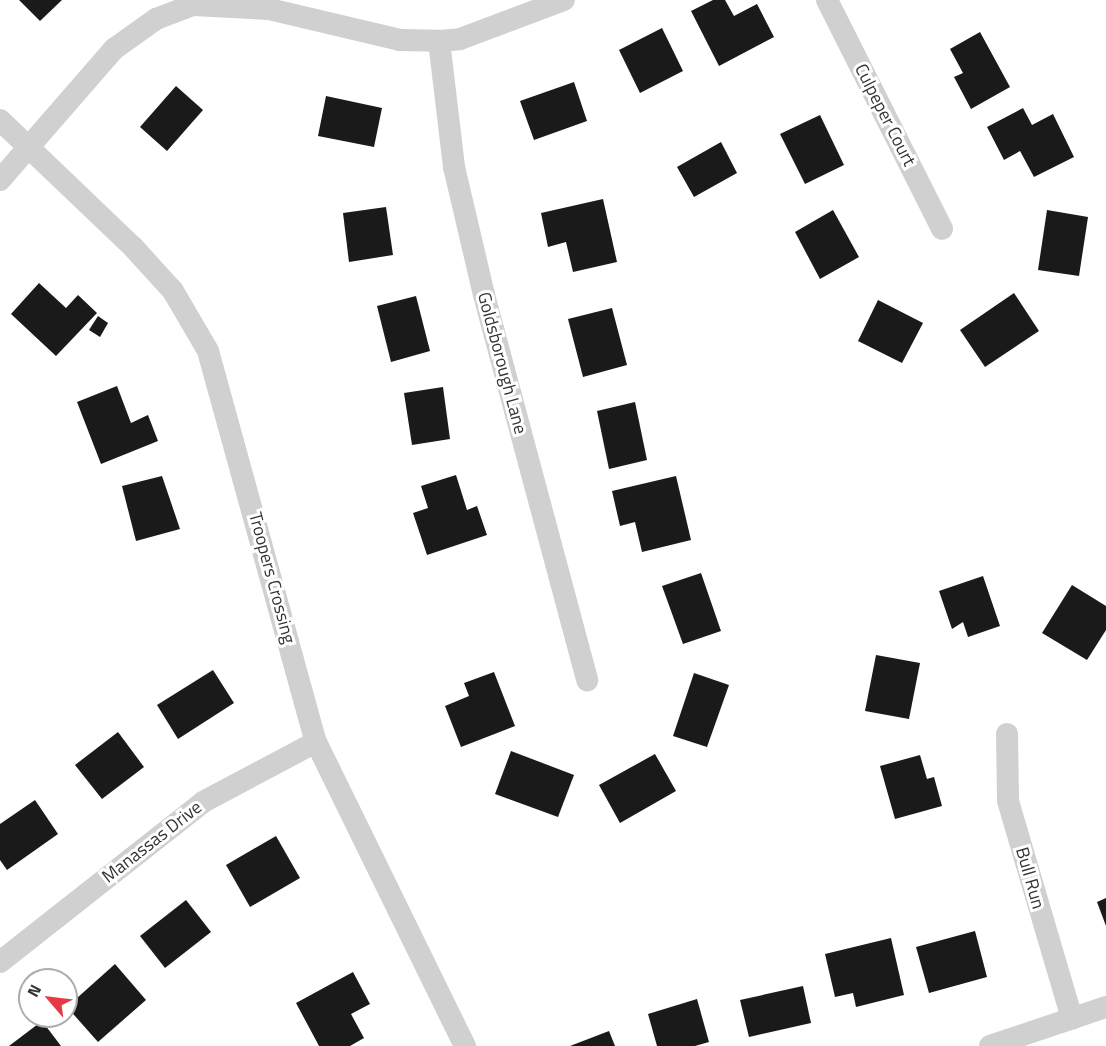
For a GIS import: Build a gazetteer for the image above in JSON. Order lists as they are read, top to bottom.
{
  "streets": {
    "street": [
      "Culpeper Court",
      "Goldsborough Lane",
      "Troopers Crossing",
      "Manassas Drive",
      "Bull Run"
    ]
  },
  "crossings": [
    ["Troopers Crossing", "Manassas Drive"]
  ],
  "north": "top left"
}
